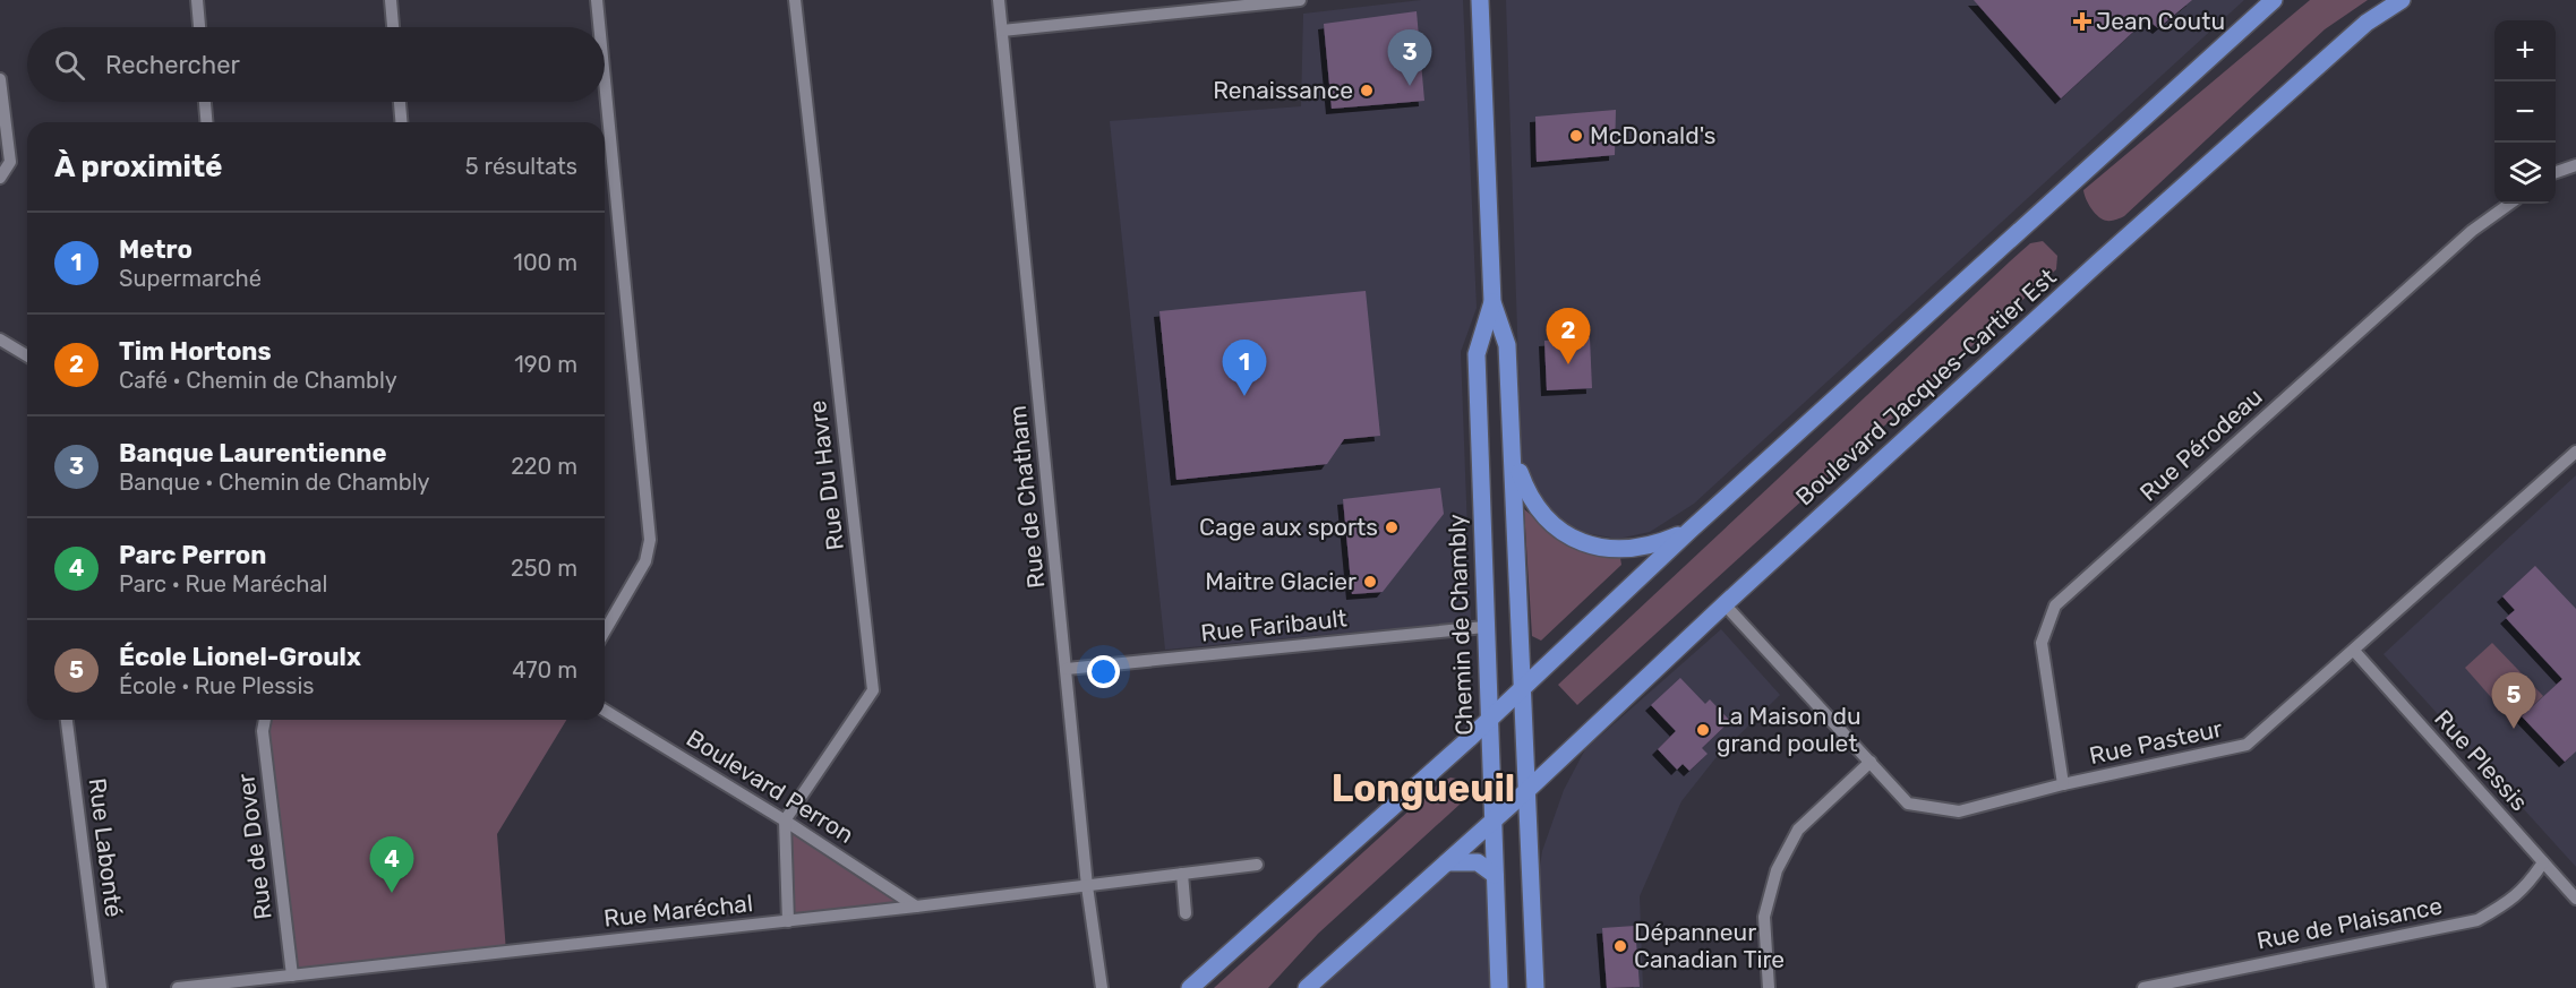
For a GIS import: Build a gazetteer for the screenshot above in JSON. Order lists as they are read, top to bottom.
{
  "streets": {
    "main road": ["Boulevard Jacques-Cartier Est", "Chemin de Chambly"],
    "street": [
      "Rue Pérodeau",
      "Rue Du Havre",
      "Rue de Chatham",
      "Rue Faribault",
      "Rue Pasteur",
      "Rue Plessis",
      "Boulevard Perron",
      "Rue de Dover",
      "Rue Labonté",
      "Rue Maréchal",
      "Rue de Plaisance"
    ]
  },
  "crossings": [
    ["Boulevard Jacques-Cartier Est", "Chemin de Chambly"],
    ["Boulevard Jacques-Cartier Est", "Rue Pasteur"],
    ["Rue Pérodeau", "Rue Pasteur"],
    ["Rue Du Havre", "Boulevard Perron"],
    ["Rue de Chatham", "Rue Faribault"],
    ["Rue de Chatham", "Rue Maréchal"],
    ["Chemin de Chambly", "Rue Faribault"],
    ["Rue Pasteur", "Rue Plessis"],
    ["Rue Plessis", "Rue de Plaisance"],
    ["Boulevard Perron", "Rue Maréchal"],
    ["Rue de Dover", "Rue Maréchal"]
  ],
  "districts": ["Longueuil"],
  "places": {
    "health": ["Jean Coutu"],
    "other": [
      "Renaissance",
      "McDonald's",
      "Cage aux sports",
      "Maitre Glacier",
      "La Maison du grand poulet",
      "Dépanneur Canadian Tire"
    ]
  },
  "page": {
    "map_buttons": ["+", "−"],
    "search": "Rechercher",
    "pins": [
      "3",
      "2",
      "1",
      "5",
      "4"
    ],
    "heading": ["À proximité", "5 résultats"],
    "list": [
      {
        "mark": "1",
        "name": "Metro",
        "note": "Supermarché",
        "value": "100 m"
      },
      {
        "mark": "2",
        "name": "Tim Hortons",
        "note": "Café · Chemin de Chambly",
        "value": "190 m"
      },
      {
        "mark": "3",
        "name": "Banque Laurentienne",
        "note": "Banque · Chemin de Chambly",
        "value": "220 m"
      },
      {
        "mark": "4",
        "name": "Parc Perron",
        "note": "Parc · Rue Maréchal",
        "value": "250 m"
      },
      {
        "mark": "5",
        "name": "École Lionel-Groulx",
        "note": "École · Rue Plessis",
        "value": "470 m"
      }
    ]
  }
}
